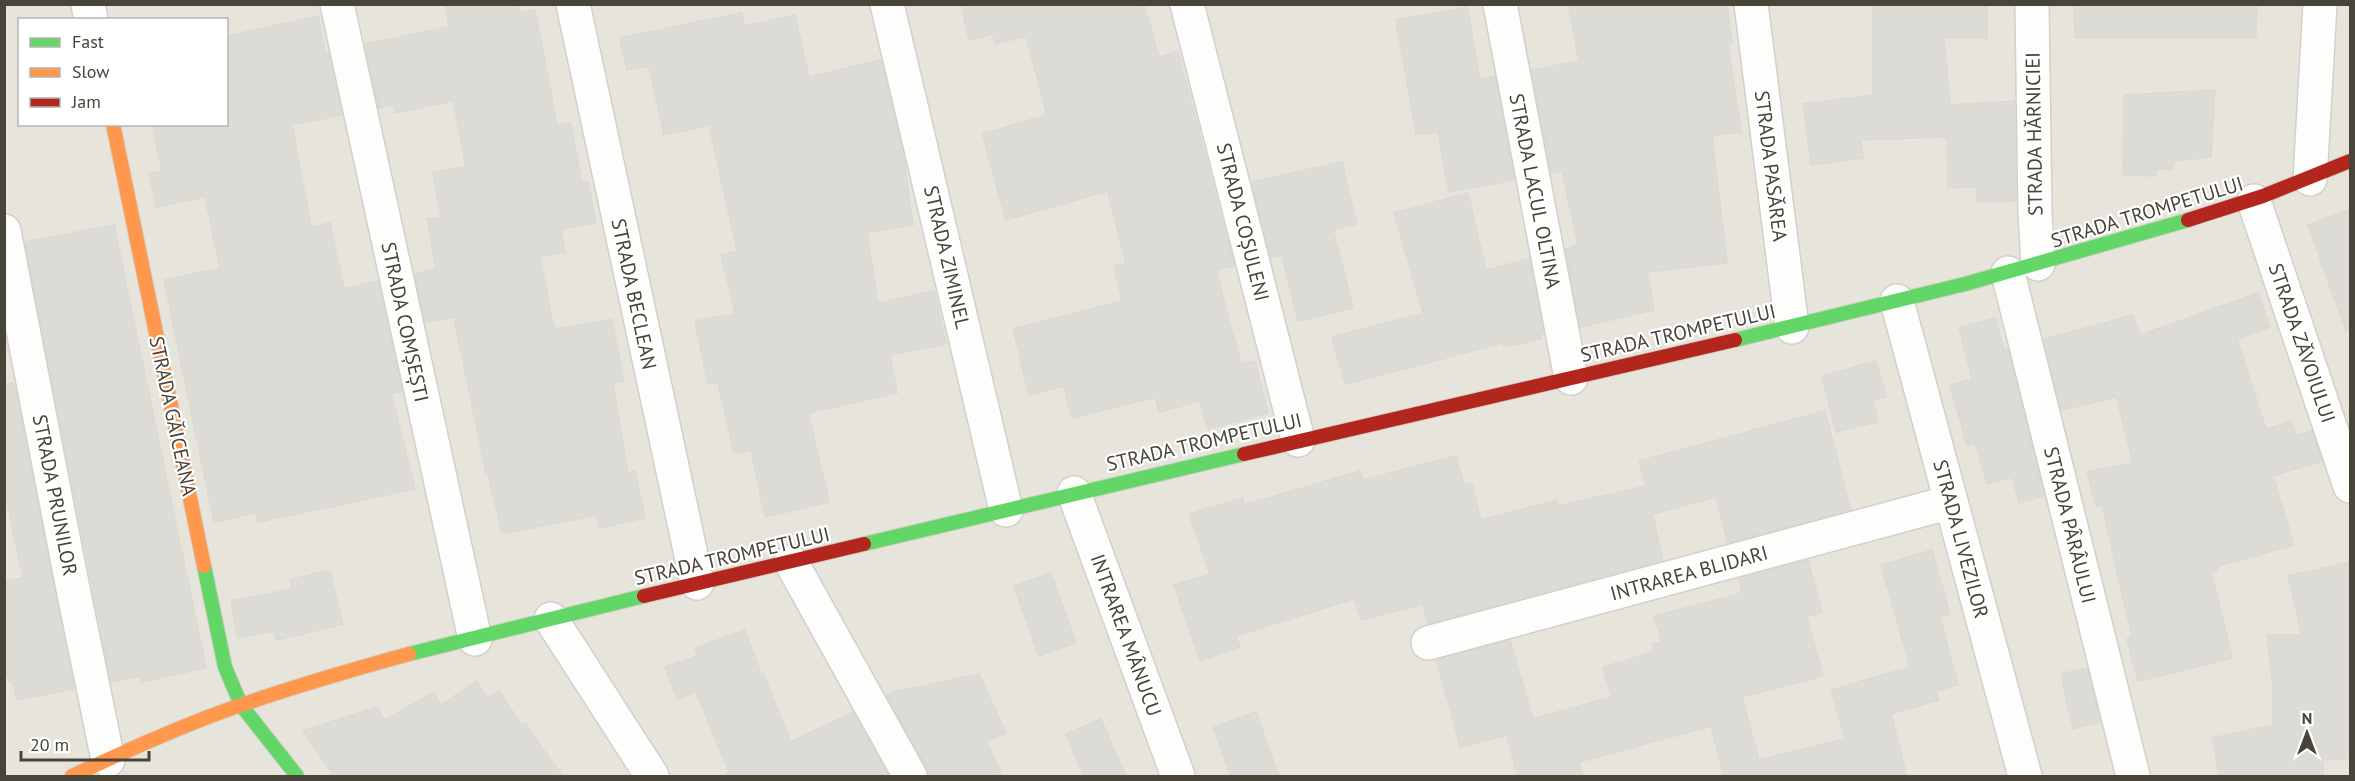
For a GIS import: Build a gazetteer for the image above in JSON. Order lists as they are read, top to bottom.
{
  "streets": {
    "street": [
      "STRADA HĂRNICIEI",
      "STRADA PASĂREA",
      "STRADA LACUL OLTINA",
      "STRADA TROMPETULUI",
      "STRADA COȘULENI",
      "STRADA ZIMINEL",
      "STRADA BECLEAN",
      "STRADA COMȘEȘTI",
      "STRADA ZĂVOIULUI",
      "STRADA GĂICEANA",
      "STRADA PRUNILOR",
      "STRADA PÂRÂULUI",
      "STRADA LIVEZILOR",
      "INTRAREA BLIDARI",
      "INTRAREA MÂNUCU"
    ]
  },
  "crossings": [
    ["STRADA HĂRNICIEI", "STRADA TROMPETULUI"],
    ["STRADA HĂRNICIEI", "STRADA PÂRÂULUI"],
    ["STRADA PASĂREA", "STRADA TROMPETULUI"],
    ["STRADA LACUL OLTINA", "STRADA TROMPETULUI"],
    ["STRADA TROMPETULUI", "STRADA COȘULENI"],
    ["STRADA TROMPETULUI", "STRADA ZIMINEL"],
    ["STRADA TROMPETULUI", "STRADA BECLEAN"],
    ["STRADA TROMPETULUI", "STRADA COMȘEȘTI"],
    ["STRADA TROMPETULUI", "STRADA ZĂVOIULUI"],
    ["STRADA TROMPETULUI", "STRADA GĂICEANA"],
    ["STRADA TROMPETULUI", "STRADA PRUNILOR"],
    ["STRADA TROMPETULUI", "STRADA PÂRÂULUI"],
    ["STRADA TROMPETULUI", "STRADA LIVEZILOR"],
    ["STRADA TROMPETULUI", "INTRAREA MÂNUCU"],
    ["STRADA LIVEZILOR", "INTRAREA BLIDARI"]
  ],
  "legend": ["Fast", "Slow", "Jam"],
  "scale_bar": "20 m",
  "north": "top"
}
